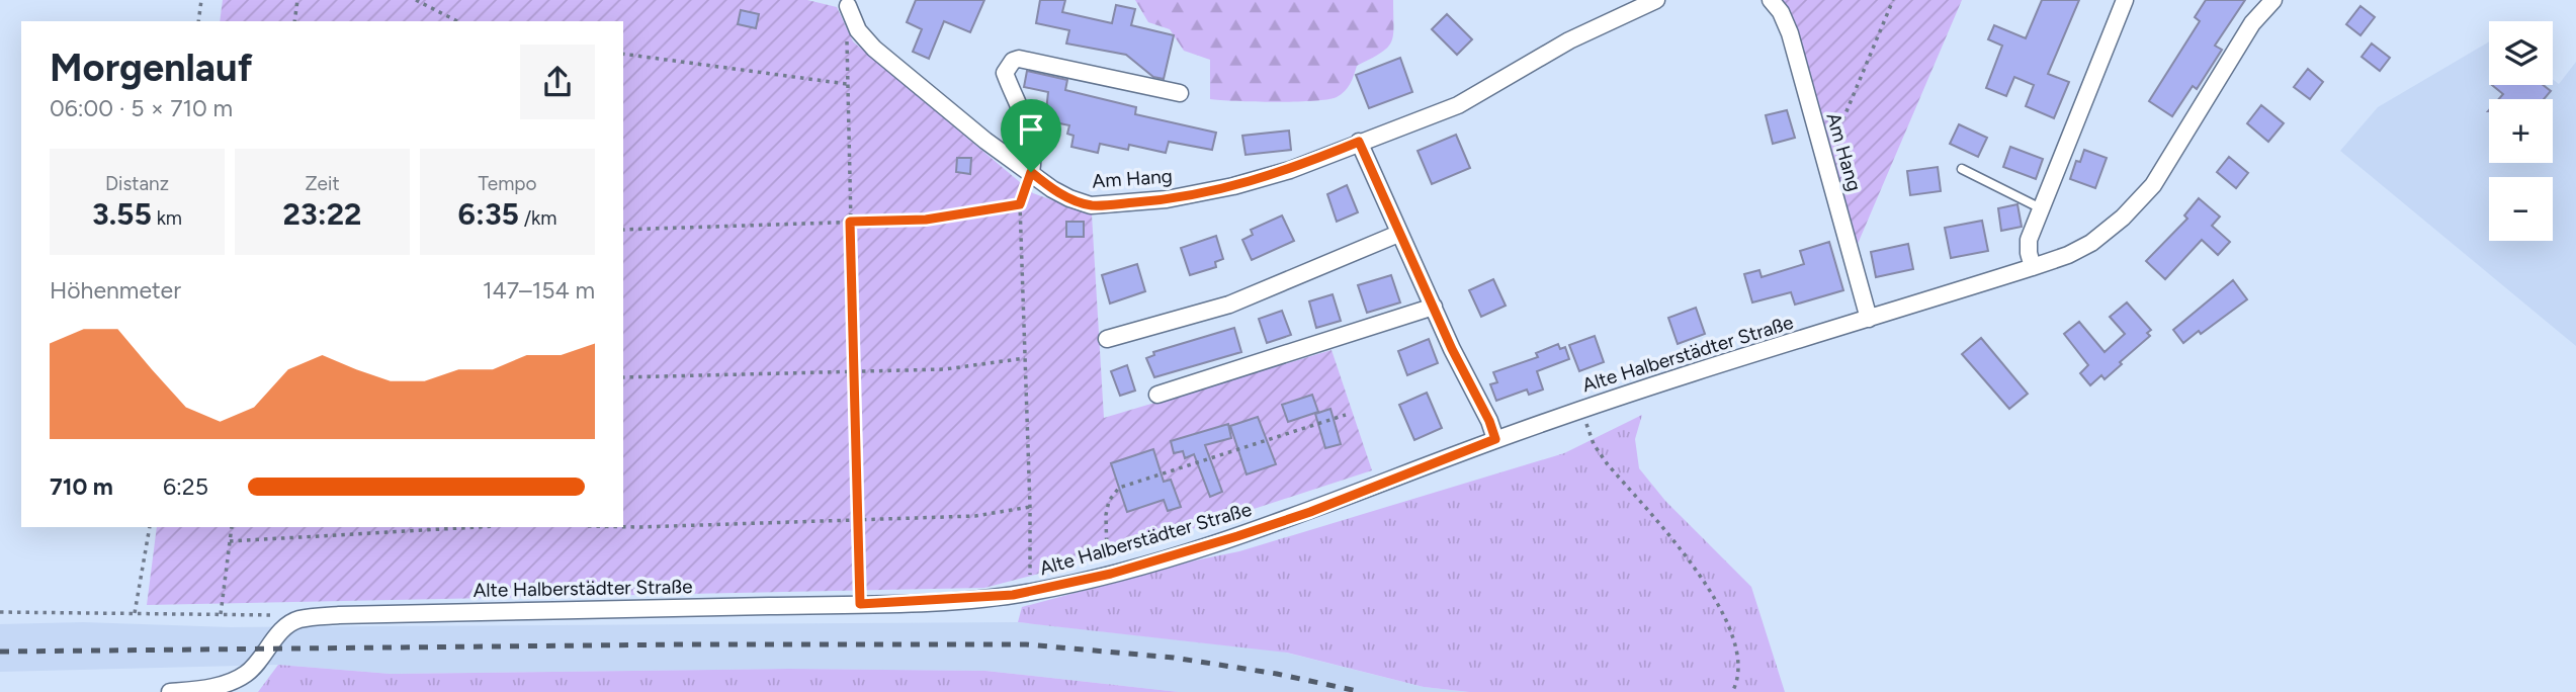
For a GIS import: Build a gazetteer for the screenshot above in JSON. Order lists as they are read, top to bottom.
{
  "streets": {
    "street": ["Am Hang", "Alte Halberstädter Straße"]
  },
  "crossings": [
    ["Am Hang", "Alte Halberstädter Straße"]
  ],
  "page": {
    "map_buttons": ["+", "−"],
    "heading": ["Morgenlauf", "06:00 · 5 × 710 m"],
    "stats": [
      ["Distanz", "3.55 km"],
      ["Zeit", "23:22"],
      ["Tempo", "6:35 /km"]
    ],
    "chart": ["Höhenmeter", "147–154 m"],
    "list": [
      {
        "name": "710 m",
        "note": "6:25"
      }
    ]
  }
}
